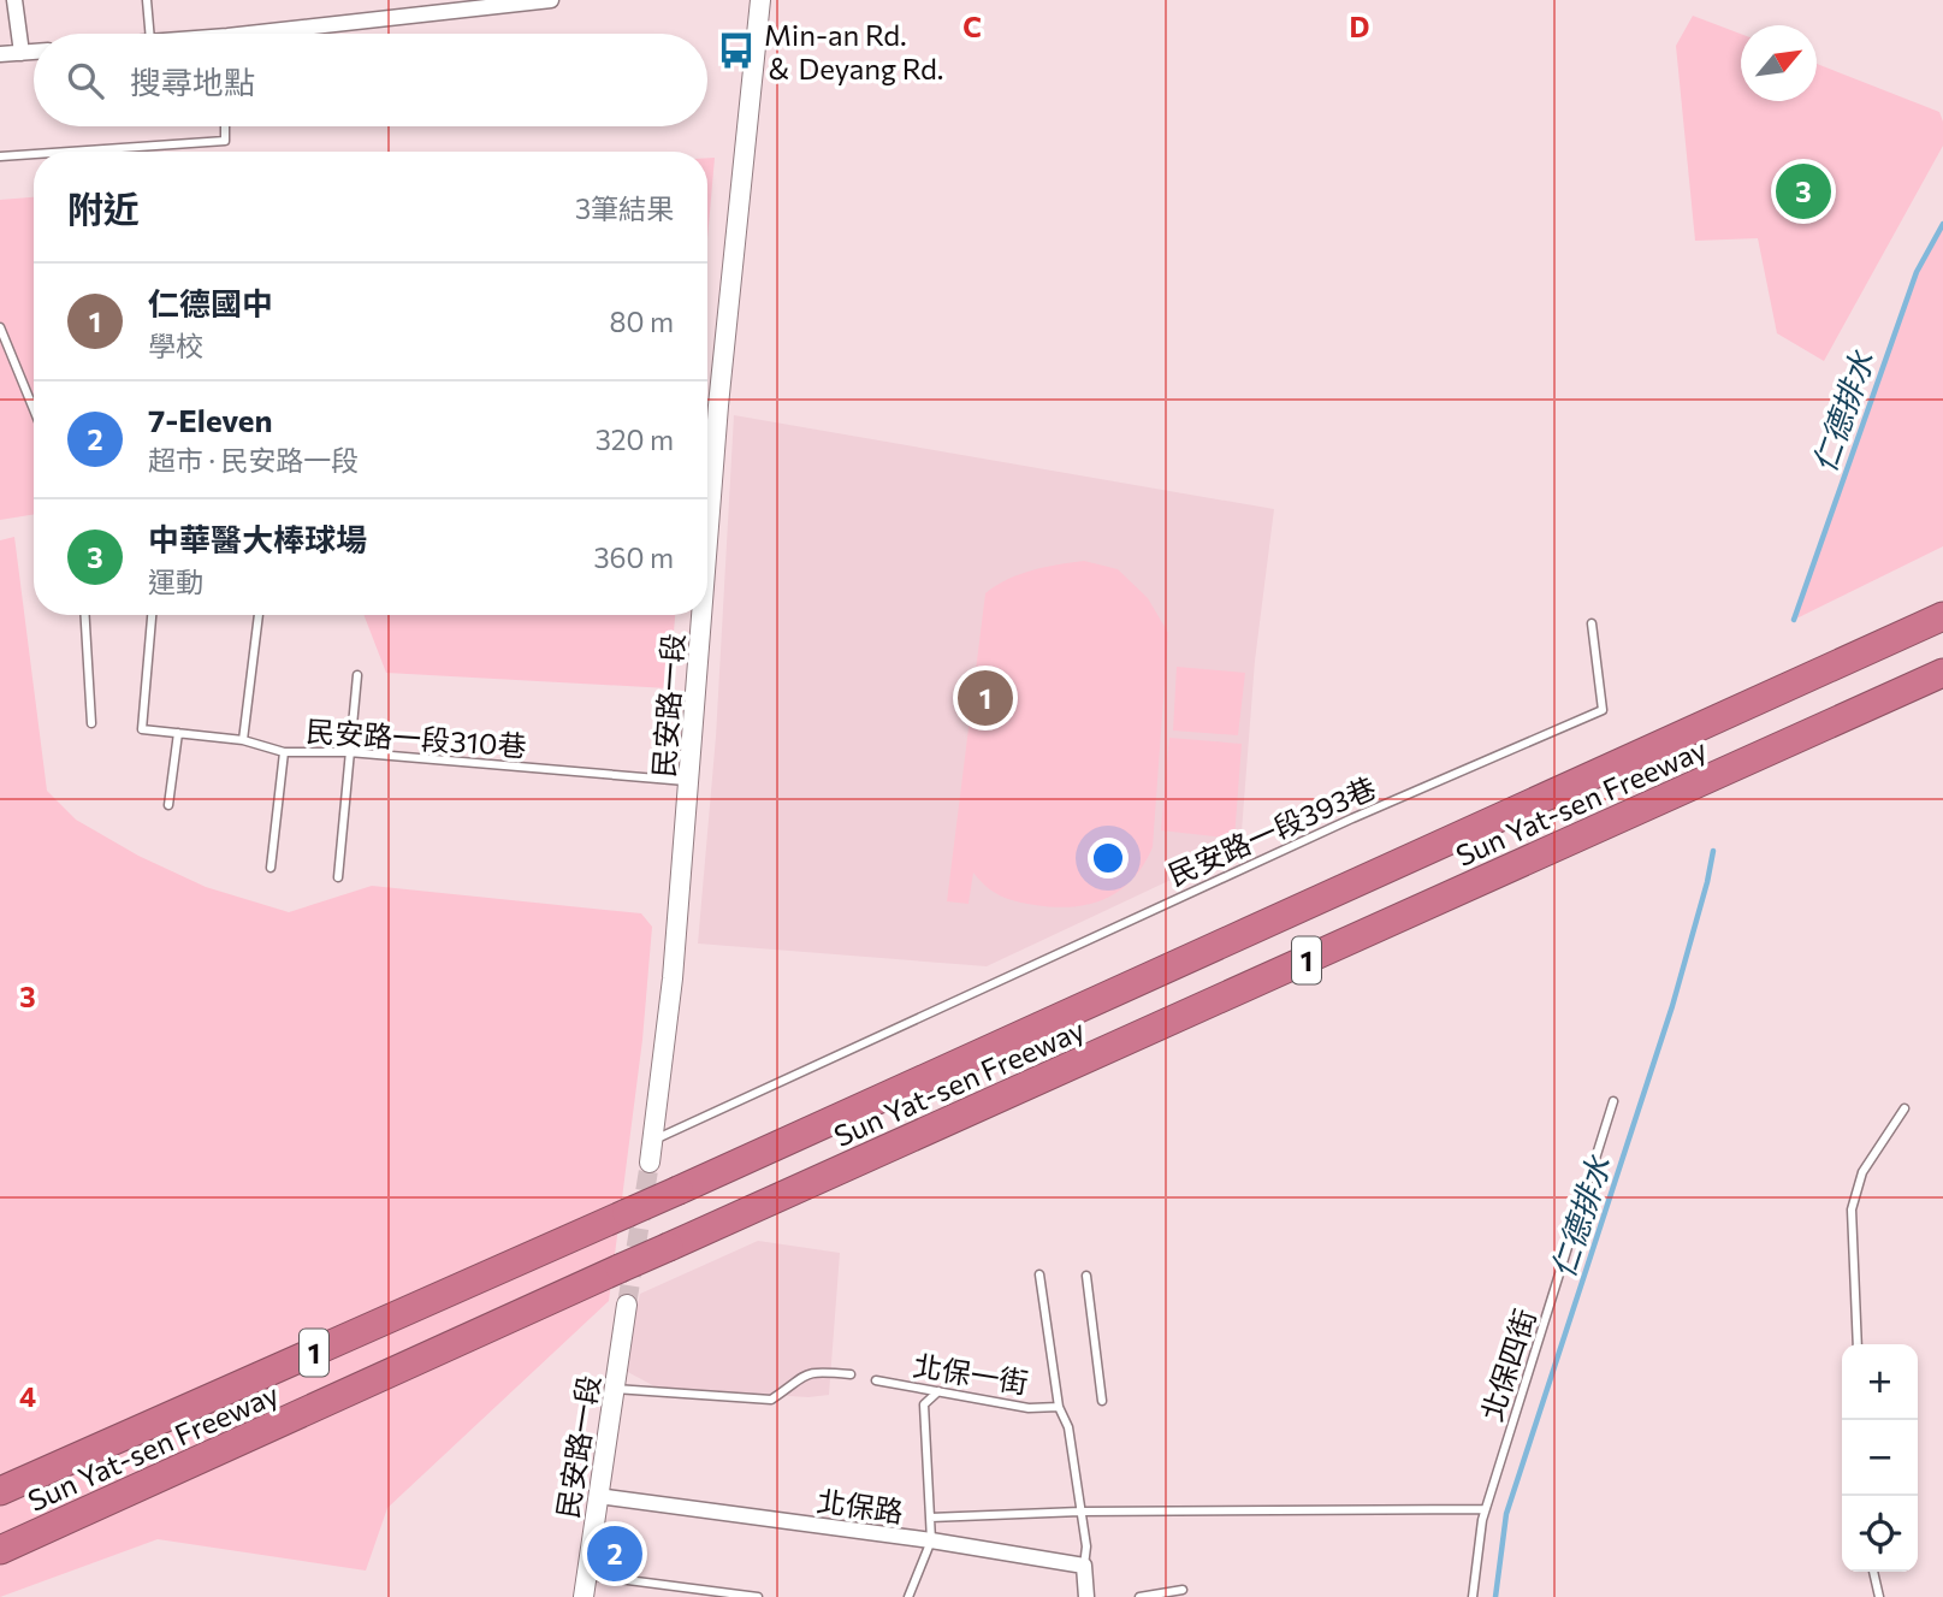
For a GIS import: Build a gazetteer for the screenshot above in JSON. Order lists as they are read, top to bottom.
{
  "streets": {
    "highway": ["Sun Yat-sen Freeway", "1"],
    "street": ["民安路一段", "北保路"],
    "lane": [
      "民安路一段310巷",
      "民安路一段393巷",
      "北保四街",
      "北保一街"
    ]
  },
  "crossings": [
    ["民安路一段", "民安路一段310巷"],
    ["民安路一段", "民安路一段393巷"],
    ["民安路一段", "北保路"],
    ["北保一街", "北保路"]
  ],
  "water": ["仁德排水"],
  "places": {
    "bus stop": ["Min-an Rd. ＆ Deyang Rd."]
  },
  "north": "top right",
  "page": {
    "search": "搜尋地點",
    "heading": ["附近", "3筆結果"],
    "pins": ["3", "1", "2"],
    "list": [
      {
        "mark": "1",
        "name": "仁德國中",
        "note": "學校",
        "value": "80 m"
      },
      {
        "mark": "2",
        "name": "7-Eleven",
        "note": "超市 · 民安路一段",
        "value": "320 m"
      },
      {
        "mark": "3",
        "name": "中華醫大棒球場",
        "note": "運動",
        "value": "360 m"
      }
    ],
    "map_buttons": ["+", "−"]
  },
  "grid": {
    "columns": ["C", "D"],
    "rows": ["3", "4"]
  }
}
